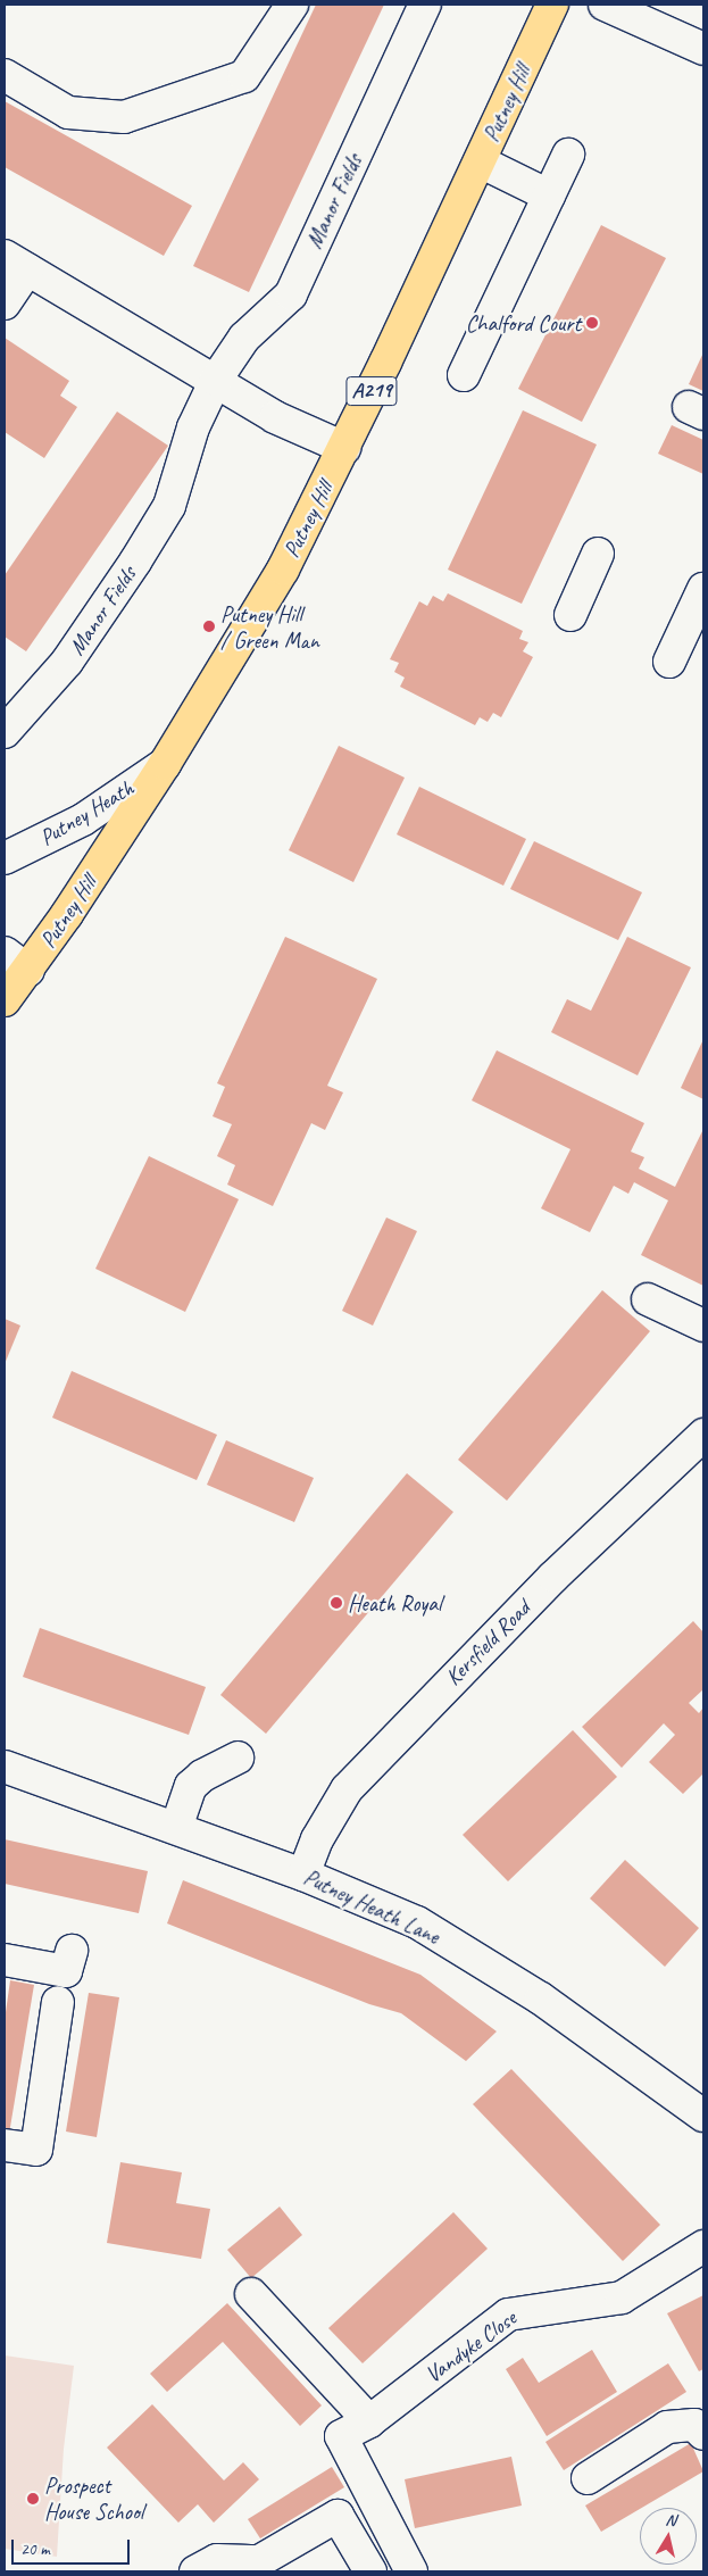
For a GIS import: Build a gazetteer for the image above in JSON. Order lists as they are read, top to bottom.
{
  "streets": {
    "main road": ["Putney Hill", "A219"],
    "street": [
      "Manor Fields",
      "Putney Heath",
      "Kersfield Road",
      "Putney Heath Lane",
      "Vandyke Close"
    ]
  },
  "crossings": [
    ["Putney Hill", "Putney Heath"],
    ["Kersfield Road", "Putney Heath Lane"]
  ],
  "places": [
    "Chalford Court",
    "Putney Hill / Green Man",
    "Heath Royal",
    "Prospect House School"
  ],
  "scale_bar": "20 m",
  "north": "top"
}
